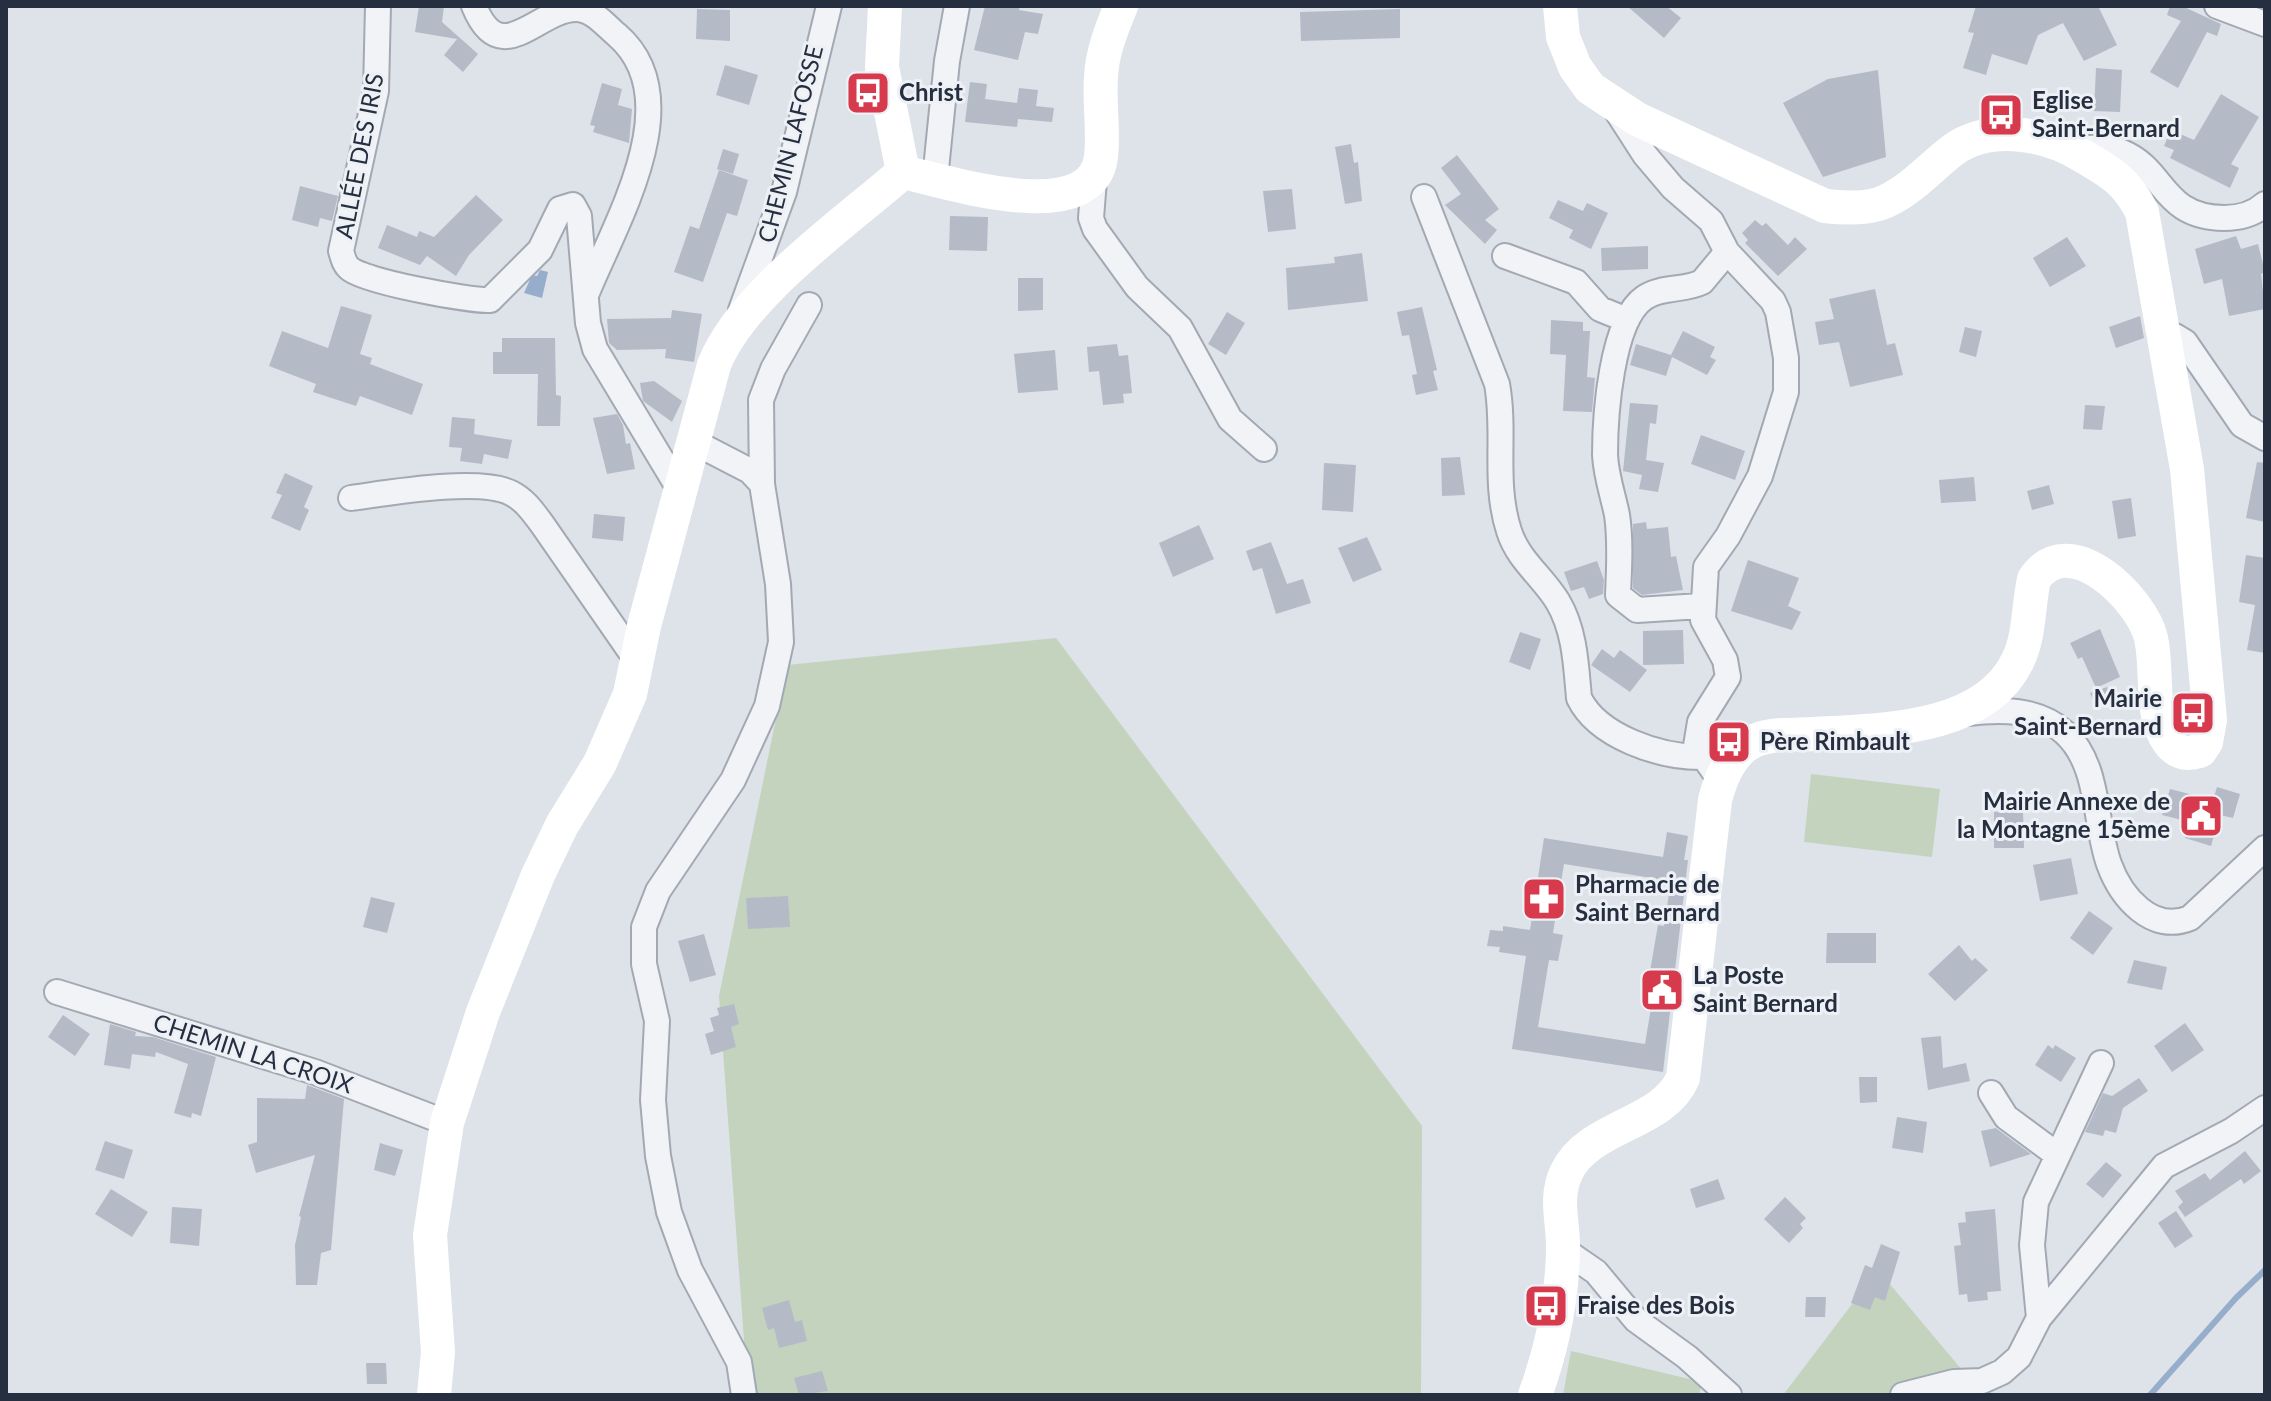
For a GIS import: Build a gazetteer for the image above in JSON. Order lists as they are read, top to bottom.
{
  "streets": {
    "street": ["CHEMIN LAFOSSE", "ALLÉE DES IRIS", "CHEMIN LA CROIX"]
  },
  "places": {
    "bus stop": [
      "Christ",
      "Eglise Saint-Bernard",
      "Mairie Saint-Bernard",
      "Père Rimbault",
      "Fraise des Bois"
    ],
    "public building": ["Mairie Annexe de la Montagne 15ème", "La Poste Saint Bernard"],
    "pharmacy": ["Pharmacie de Saint Bernard"]
  }
}
